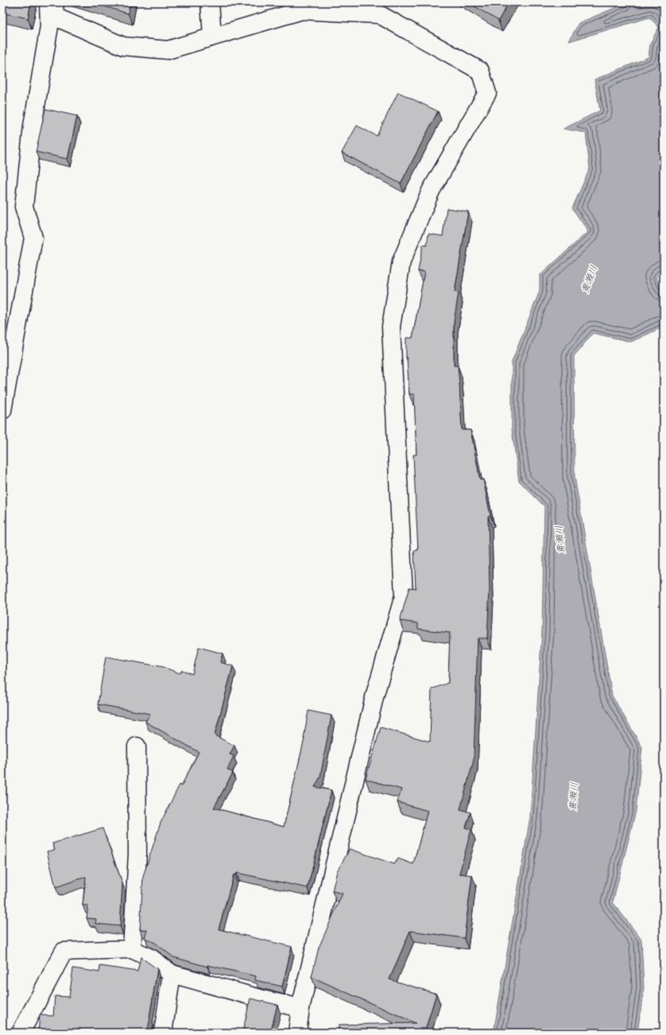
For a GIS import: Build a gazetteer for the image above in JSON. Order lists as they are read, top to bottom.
{
  "water": ["黄瀬川"]
}
